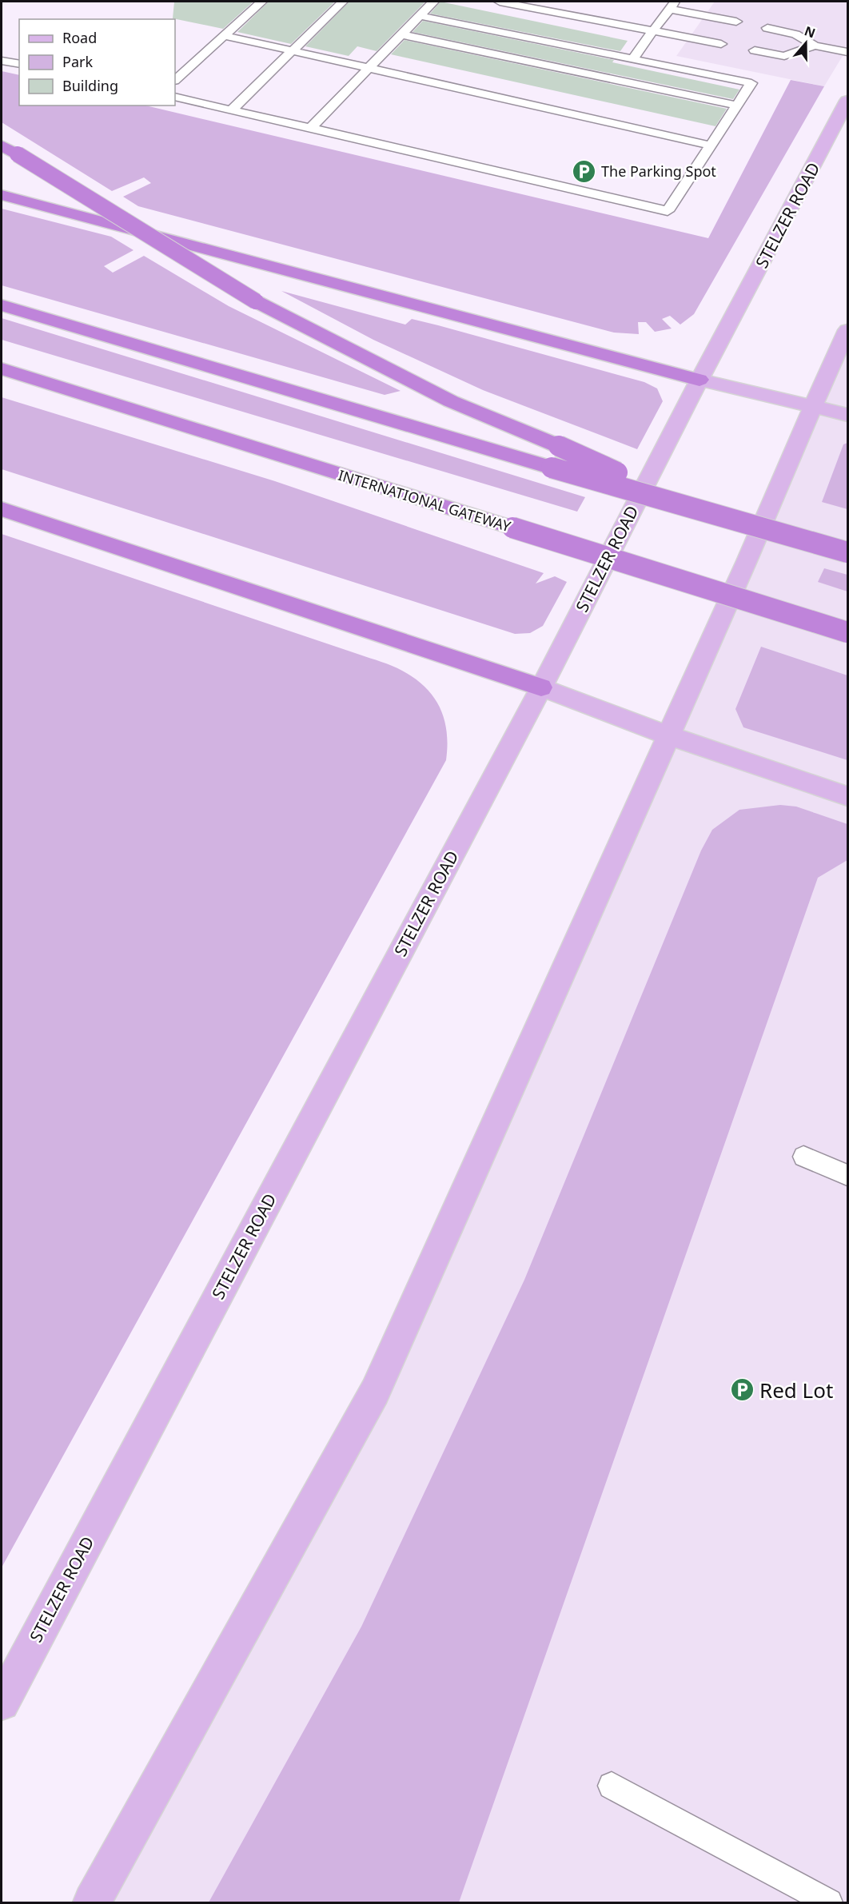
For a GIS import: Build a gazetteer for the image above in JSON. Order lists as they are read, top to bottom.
{
  "streets": {
    "highway": ["INTERNATIONAL GATEWAY"],
    "main road": ["STELZER ROAD"]
  },
  "places": {
    "parking": ["The Parking Spot", "Red Lot"]
  },
  "legend": ["Road", "Park", "Building"],
  "north": "top"
}
